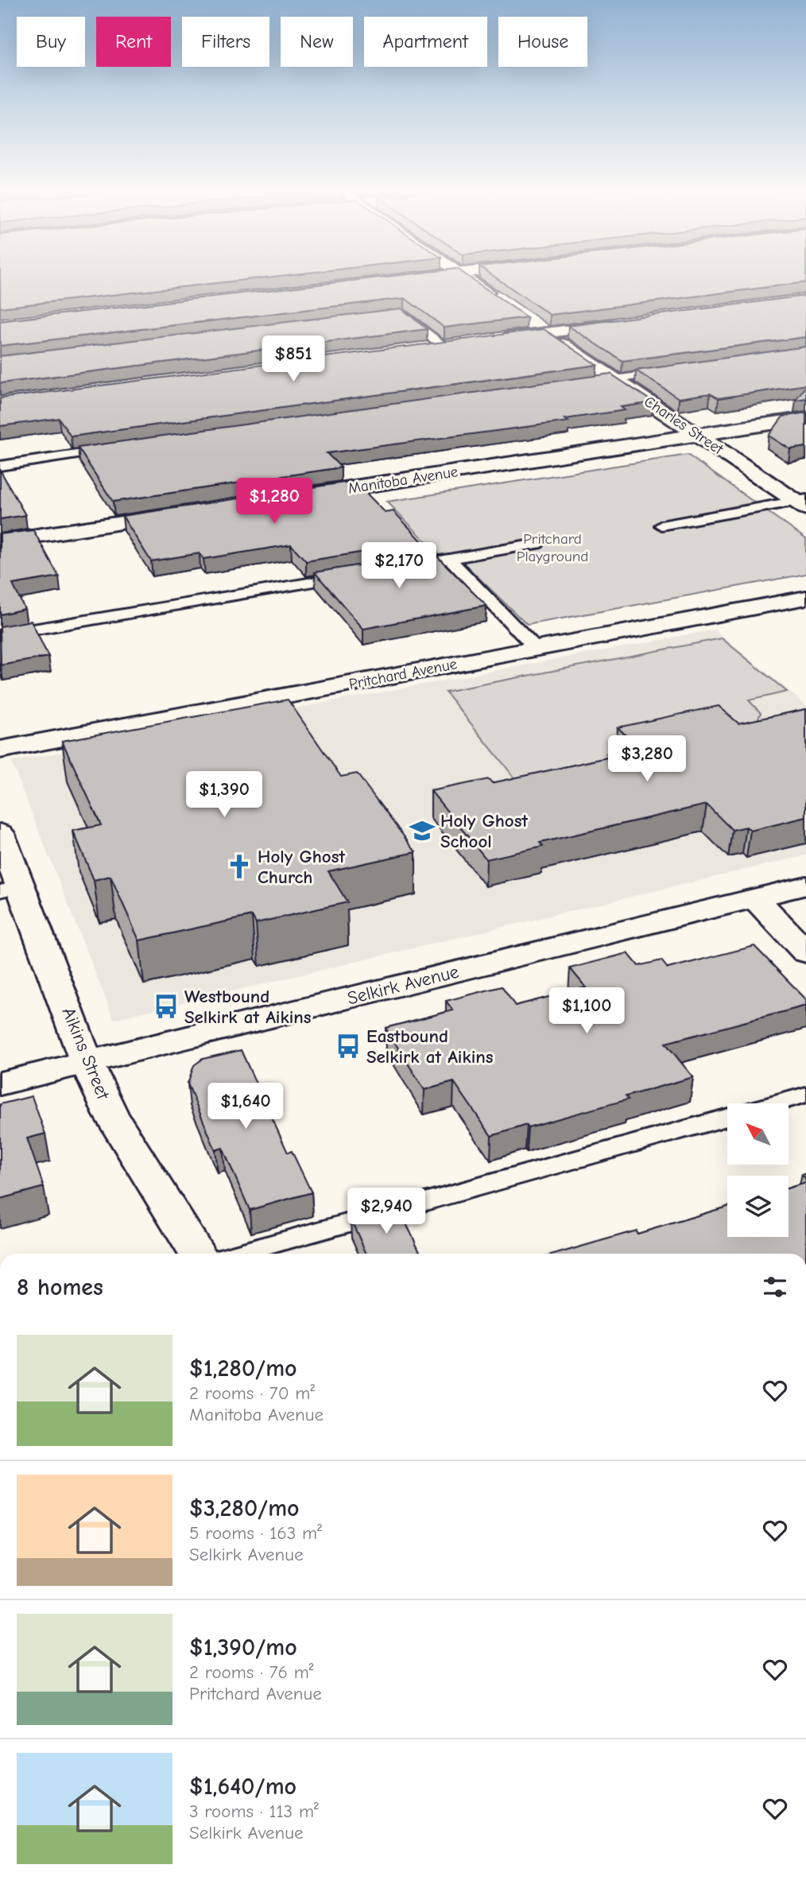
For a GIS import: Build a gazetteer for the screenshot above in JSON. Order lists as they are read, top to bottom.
{
  "streets": {
    "street": [
      "Charles Street",
      "Manitoba Avenue",
      "Pritchard Avenue",
      "Selkirk Avenue",
      "Aikins Street"
    ]
  },
  "crossings": [
    ["Charles Street", "Manitoba Avenue"],
    ["Selkirk Avenue", "Aikins Street"]
  ],
  "parks": ["Pritchard Playground"],
  "places": {
    "school or university": ["Holy Ghost School"],
    "church": ["Holy Ghost Church"],
    "bus stop": ["Westbound Selkirk at Aikins", "Eastbound Selkirk at Aikins"]
  },
  "north": "top left",
  "page": {
    "chip": [
      "Buy",
      "Rent",
      "Filters",
      "New",
      "Apartment",
      "House"
    ],
    "price": [
      "$851",
      "$1,280",
      "$2,170",
      "$3,280",
      "$1,390",
      "$1,100",
      "$1,640",
      "$2,940"
    ],
    "heading": "8 homes",
    "list": [
      {
        "name": "$1,280/mo",
        "note": "2 rooms · 70 m² · Manitoba Avenue"
      },
      {
        "name": "$3,280/mo",
        "note": "5 rooms · 163 m² · Selkirk Avenue"
      },
      {
        "name": "$1,390/mo",
        "note": "2 rooms · 76 m² · Pritchard Avenue"
      },
      {
        "name": "$1,640/mo",
        "note": "3 rooms · 113 m² · Selkirk Avenue"
      }
    ]
  }
}
